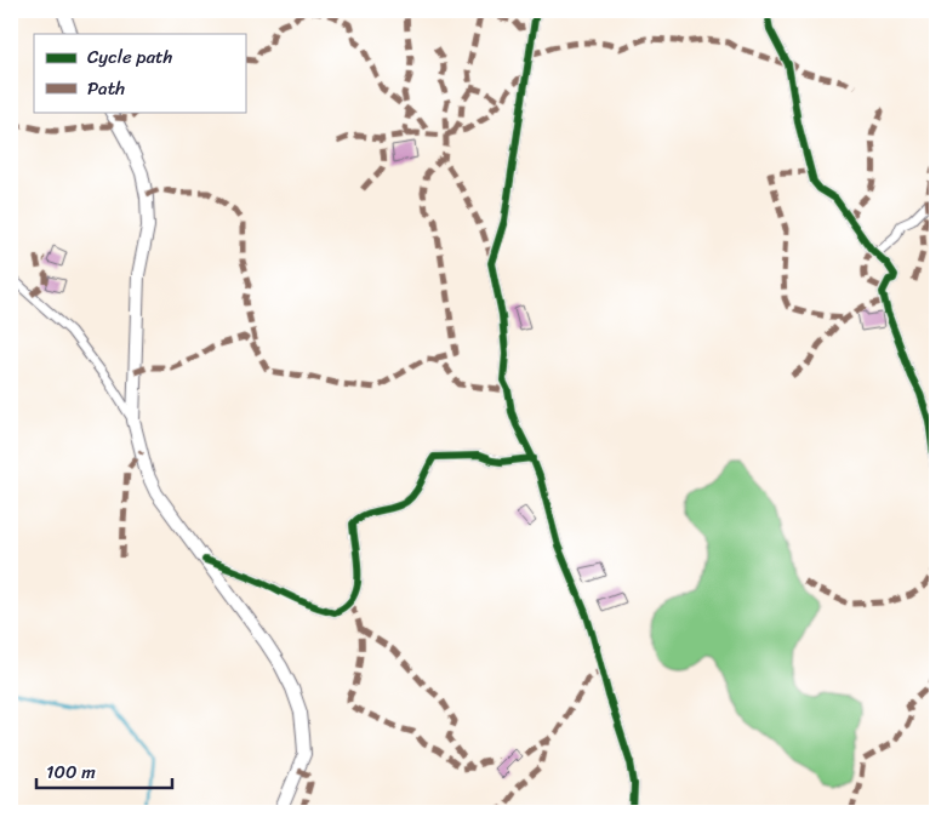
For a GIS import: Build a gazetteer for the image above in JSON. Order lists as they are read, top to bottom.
{
  "legend": ["Cycle path", "Path"],
  "scale_bar": "100 m"
}
